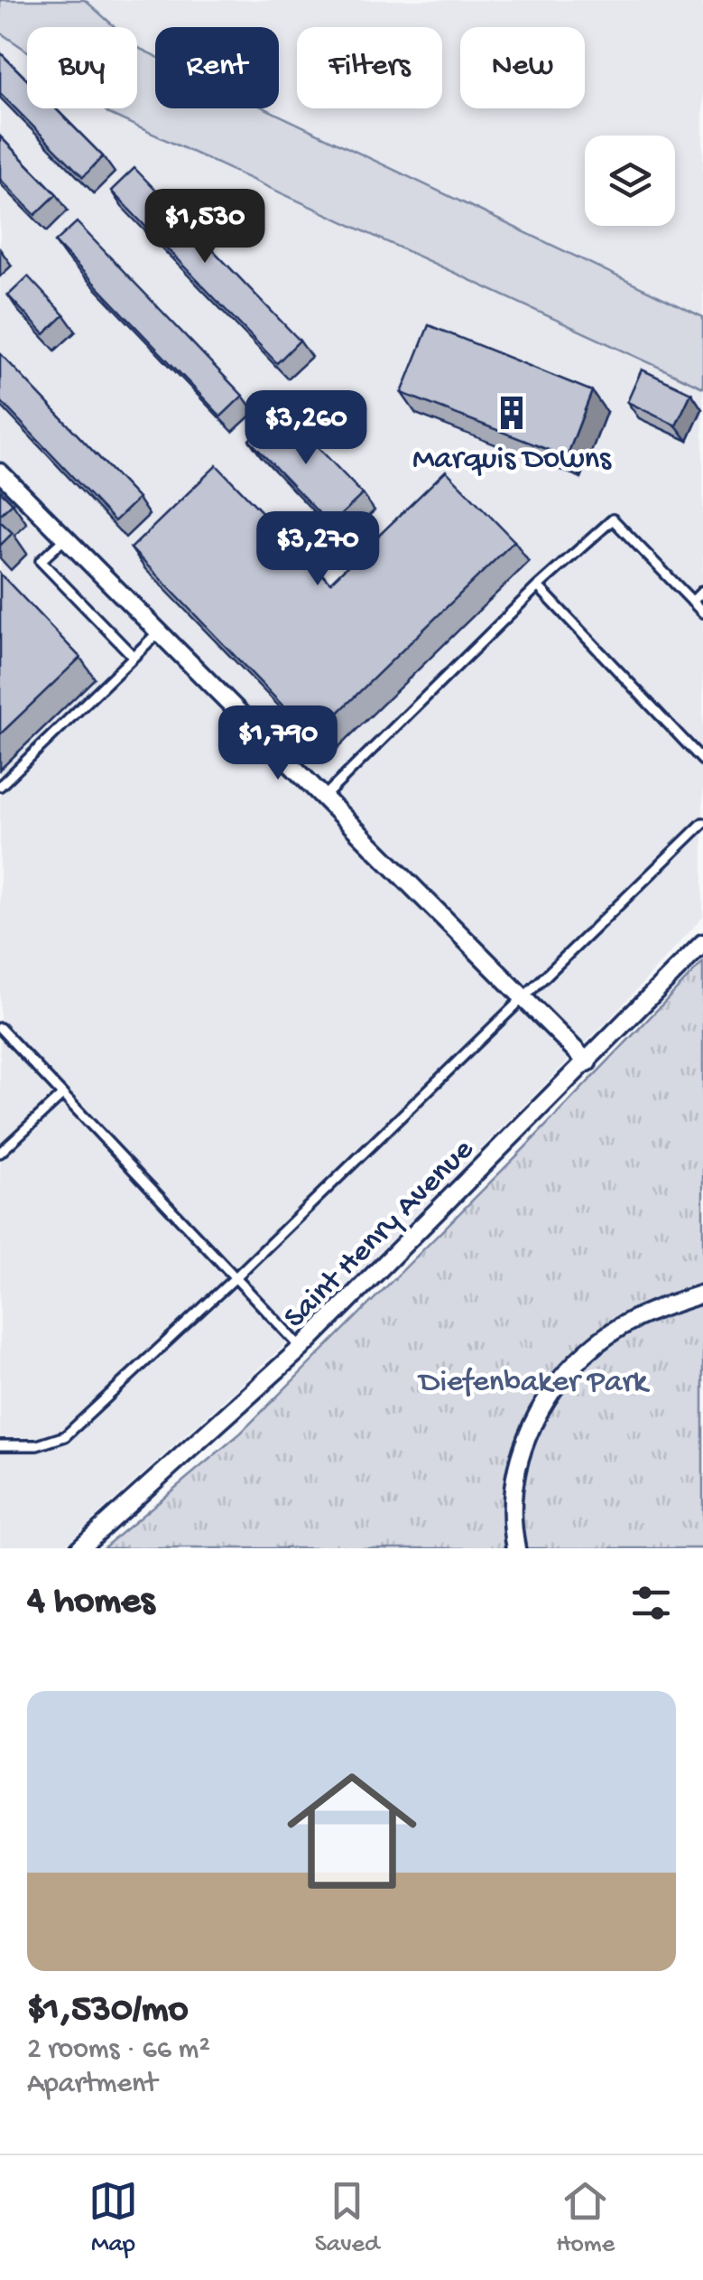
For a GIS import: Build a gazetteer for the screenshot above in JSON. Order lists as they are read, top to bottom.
{
  "streets": {
    "street": ["Saint Henry Avenue"]
  },
  "parks": ["Diefenbaker Park"],
  "places": {
    "building": ["Marquis Downs"]
  },
  "page": {
    "chip": [
      "Buy",
      "Rent",
      "Filters",
      "New"
    ],
    "price": [
      "$1,530",
      "$3,260",
      "$3,270",
      "$1,790"
    ],
    "heading": "4 homes",
    "list": [
      {
        "name": "$1,530/mo",
        "note": "2 rooms · 66 m² · Apartment"
      }
    ],
    "tabs": ["Map", "Saved", "Home"]
  }
}
